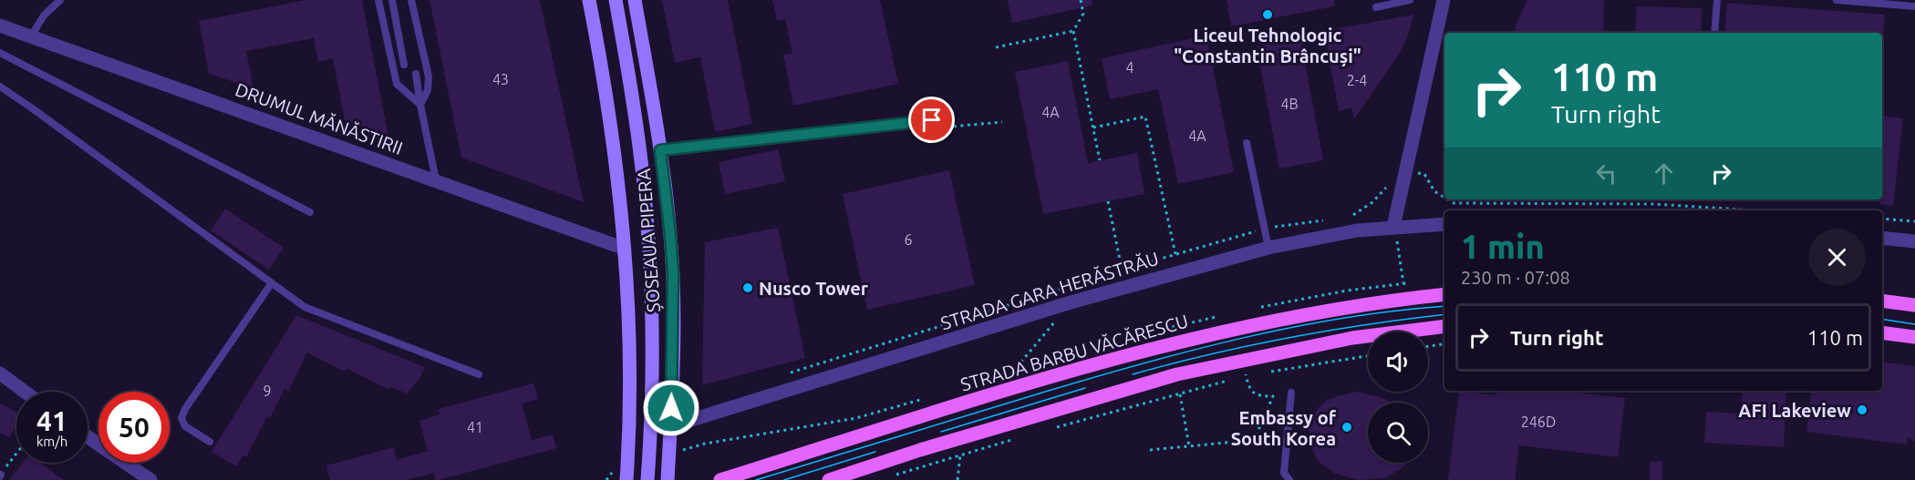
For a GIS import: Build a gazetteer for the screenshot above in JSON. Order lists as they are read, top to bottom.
{
  "streets": {
    "main road": ["ȘOSEAUA PIPERA", "STRADA BARBU VĂCĂRESCU"],
    "street": ["DRUMUL MĂNĂSTIRII", "STRADA GARA HERĂSTRĂU"]
  },
  "crossings": [
    ["DRUMUL MĂNĂSTIRII", "ȘOSEAUA PIPERA"],
    ["ȘOSEAUA PIPERA", "STRADA GARA HERĂSTRĂU"]
  ],
  "places": [
    "Liceul Tehnologic \"Constantin Brâncuși\"",
    "Nusco Tower",
    "AFI Lakeview",
    "Embassy of South Korea"
  ],
  "house_numbers": [
    "4",
    "43",
    "2-4",
    "4B",
    "4A",
    "4A",
    "6",
    "9",
    "246D",
    "41"
  ],
  "page": {
    "turn": ["110 m", "Turn right"],
    "heading": ["1 min", "230 m · 07:08"],
    "list": [
      {
        "name": "Turn right",
        "value": "110 m"
      }
    ],
    "speed": "41 km/h",
    "limit": "50"
  }
}
